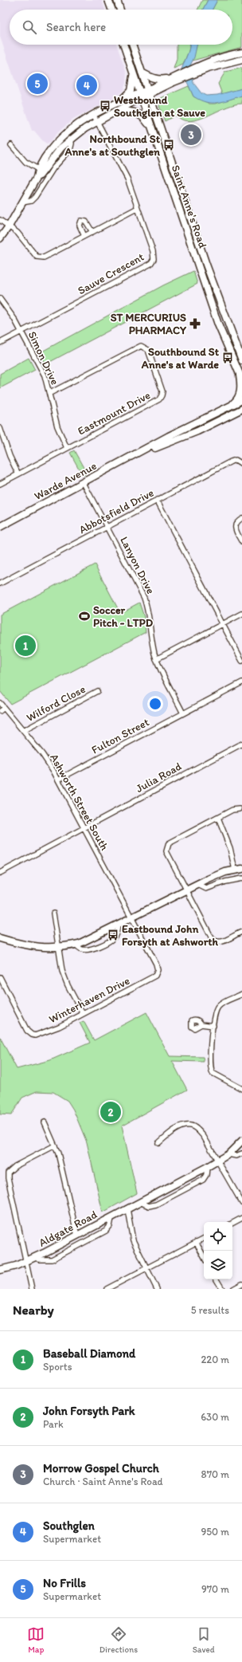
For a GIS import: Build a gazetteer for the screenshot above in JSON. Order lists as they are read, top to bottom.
{
  "streets": {
    "main road": ["Saint Anne's Road", "Warde Avenue", "Aldgate Road"],
    "street": [
      "Sauve Crescent",
      "Simon Drive",
      "Eastmount Drive",
      "Abbotsfield Drive",
      "Lanyon Drive",
      "Wilford Close",
      "Fulton Street",
      "Julia Road",
      "Ashworth Street South",
      "Winterhaven Drive"
    ]
  },
  "crossings": [
    ["Saint Anne's Road", "Warde Avenue"],
    ["Sauve Crescent", "Simon Drive"],
    ["Simon Drive", "Eastmount Drive"],
    ["Warde Avenue", "Lanyon Drive"],
    ["Abbotsfield Drive", "Lanyon Drive"],
    ["Lanyon Drive", "Fulton Street"],
    ["Wilford Close", "Ashworth Street South"],
    ["Fulton Street", "Ashworth Street South"],
    ["Julia Road", "Ashworth Street South"],
    ["Ashworth Street South", "Winterhaven Drive"]
  ],
  "places": {
    "bus stop": [
      "Westbound Southglen at Sauve",
      "Northbound St Anne's at Southglen",
      "Southbound St Anne's at Warde",
      "Eastbound John Forsyth at Ashworth"
    ],
    "pharmacy": ["ST MERCURIUS PHARMACY"],
    "sports": ["Soccer Pitch - LTPD"]
  },
  "page": {
    "search": "Search here",
    "pins": [
      "5",
      "4",
      "3",
      "1",
      "2"
    ],
    "heading": ["Nearby", "5 results"],
    "list": [
      {
        "mark": "1",
        "name": "Baseball Diamond",
        "note": "Sports",
        "value": "220 m"
      },
      {
        "mark": "2",
        "name": "John Forsyth Park",
        "note": "Park",
        "value": "630 m"
      },
      {
        "mark": "3",
        "name": "Morrow Gospel Church",
        "note": "Church · Saint Anne's Road",
        "value": "870 m"
      },
      {
        "mark": "4",
        "name": "Southglen",
        "note": "Supermarket",
        "value": "950 m"
      },
      {
        "mark": "5",
        "name": "No Frills",
        "note": "Supermarket",
        "value": "970 m"
      }
    ],
    "nav": ["Map", "Directions", "Saved"]
  }
}
